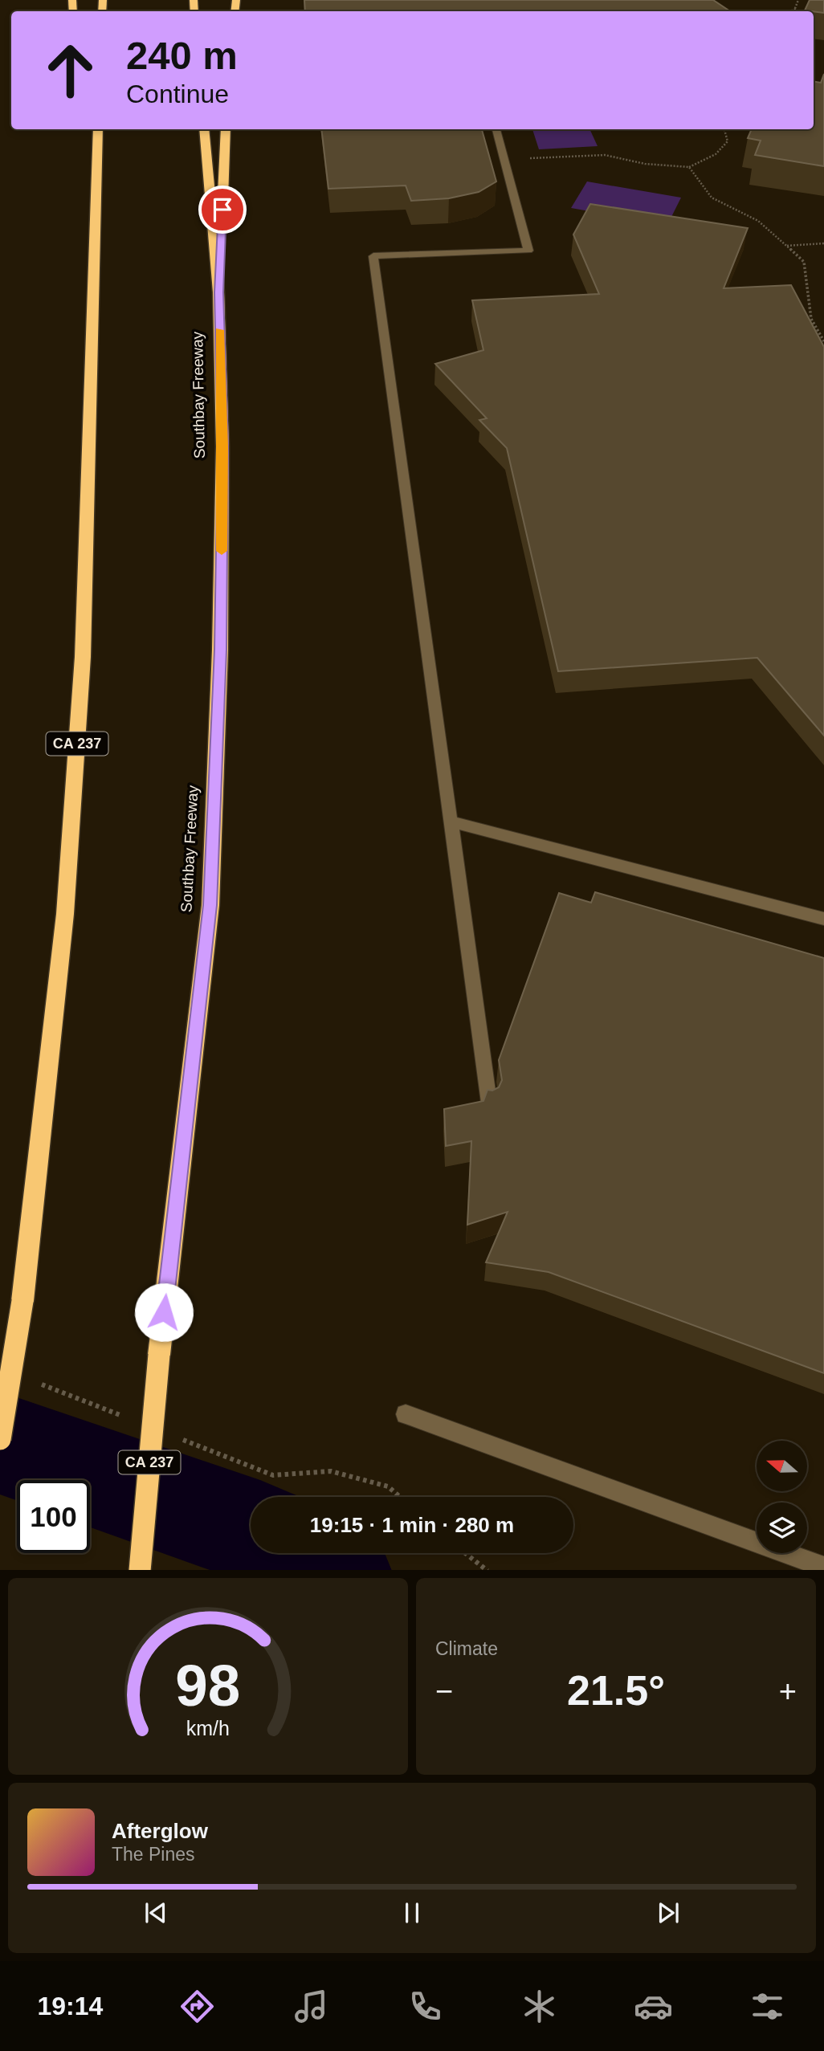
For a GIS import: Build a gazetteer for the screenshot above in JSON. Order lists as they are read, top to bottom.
{
  "streets": {
    "highway": ["Southbay Freeway", "CA 237"]
  },
  "north": "left",
  "page": {
    "turn": ["240 m", "Continue"],
    "limit": "100",
    "trip": "19:15 · 1 min · 280 m",
    "tile": "Climate",
    "heat": ["−", "21.5°", "+"],
    "song": ["Afterglow", "The Pines"],
    "tabs": "19:14",
    "gauge": ["98", "km/h"]
  }
}
